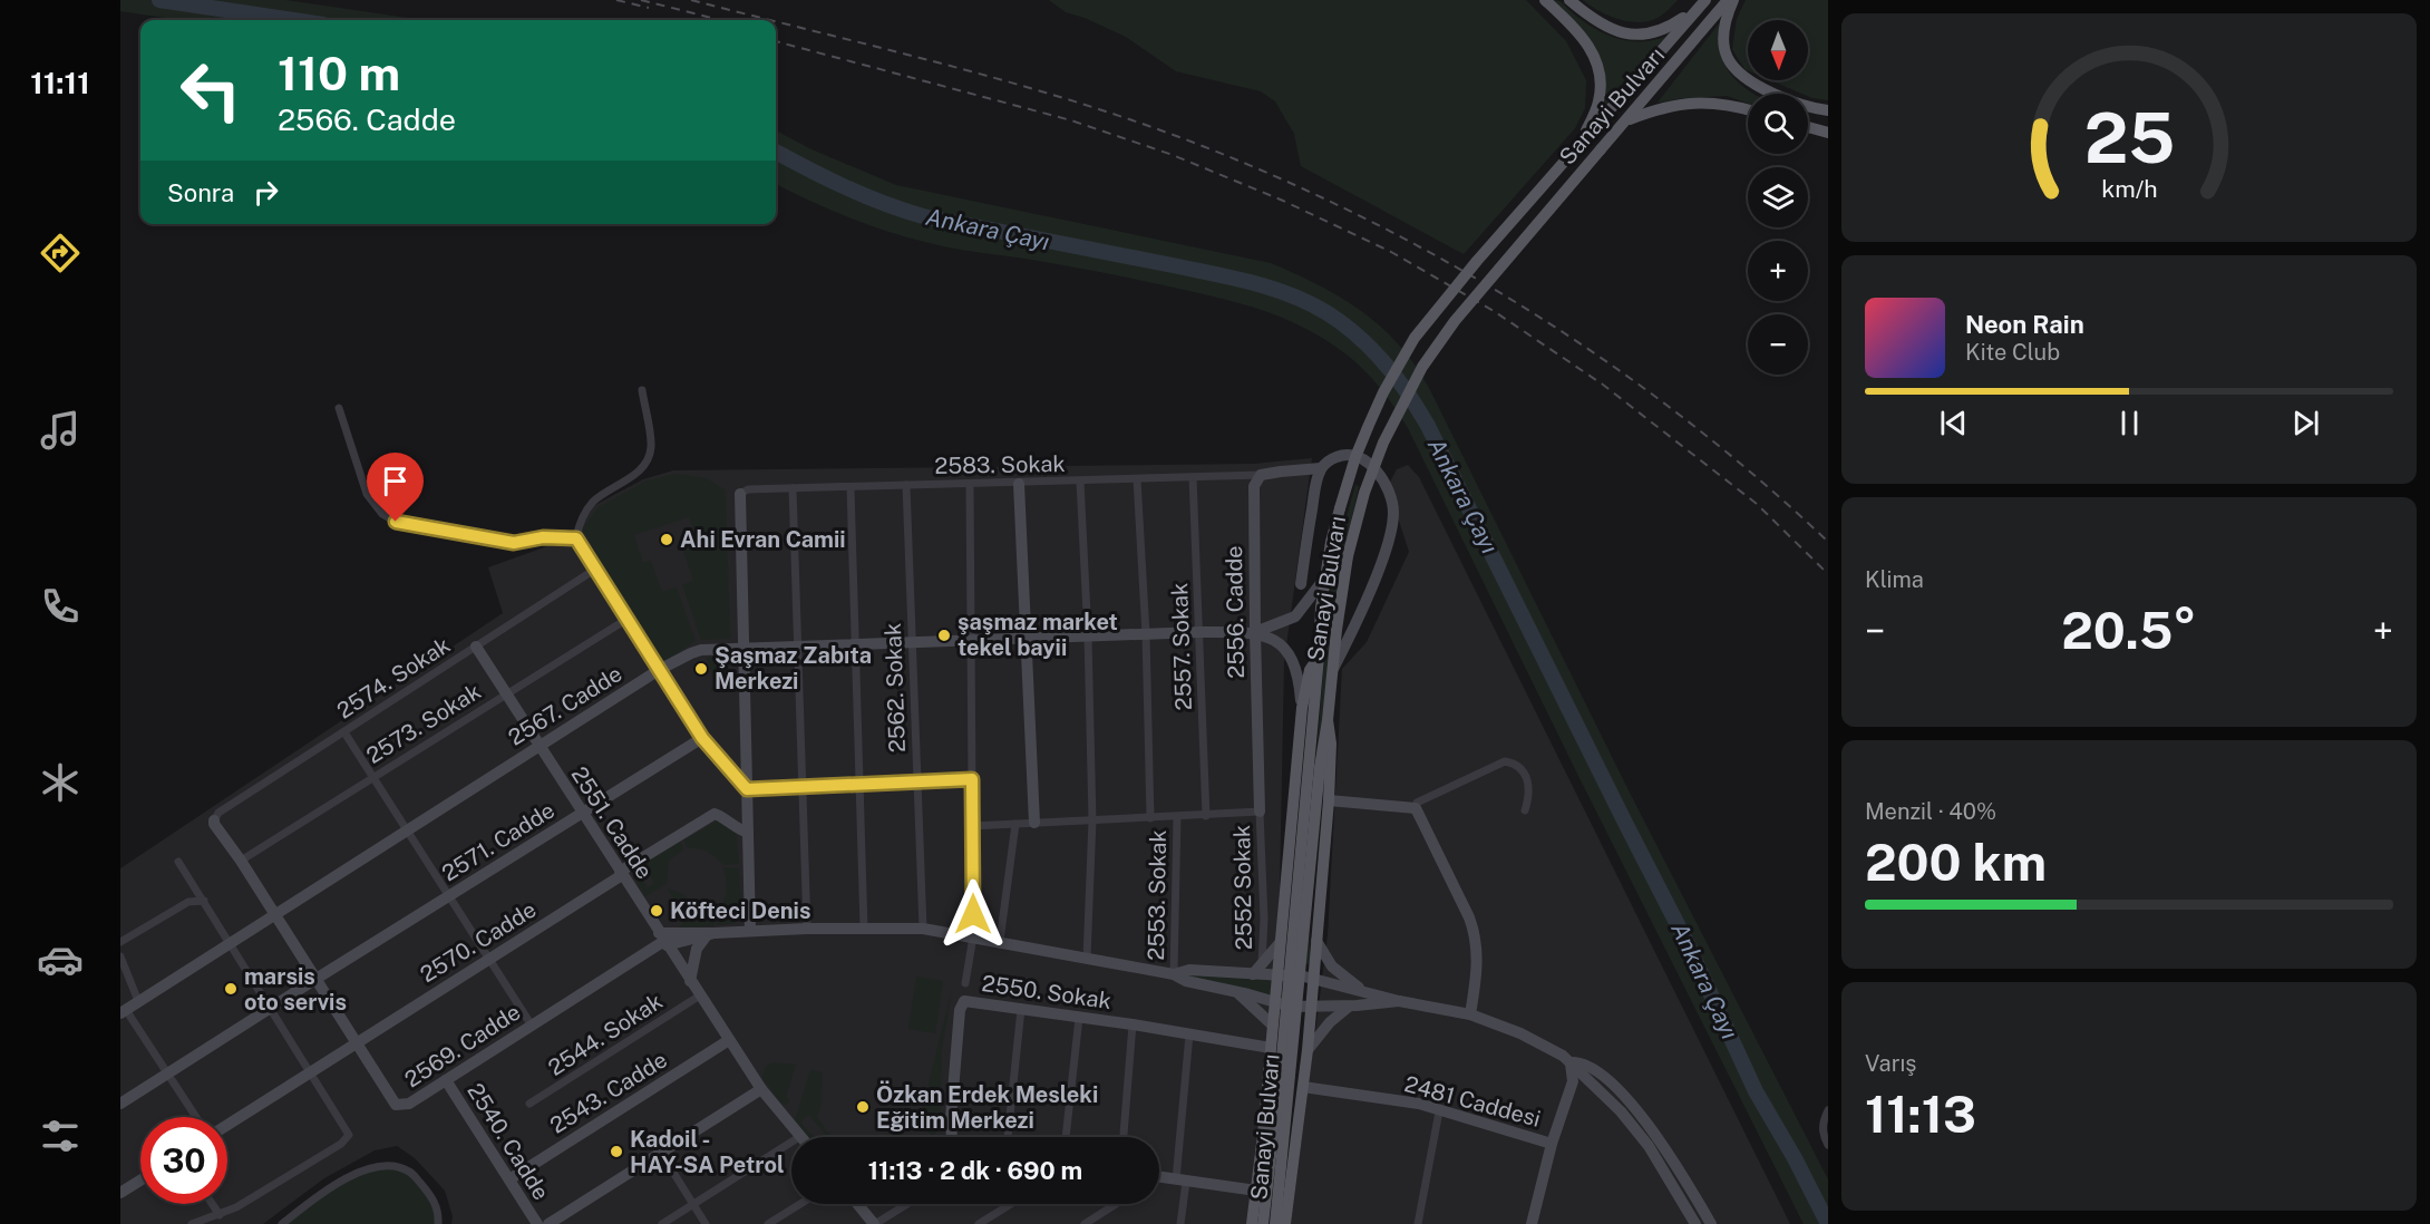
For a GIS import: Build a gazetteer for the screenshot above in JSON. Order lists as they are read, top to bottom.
{
  "streets": {
    "main road": ["Sanayi Bulvarı"],
    "street": [
      "2583. Sokak",
      "2556. Cadde",
      "2557. Sokak",
      "2574. Sokak",
      "2562. Sokak",
      "2567. Cadde",
      "2573. Sokak",
      "2551. Cadde",
      "2571. Cadde",
      "2552 Sokak",
      "2553. Sokak",
      "2570. Cadde",
      "2550. Sokak",
      "2544. Sokak",
      "2569. Cadde",
      "2543. Cadde",
      "2481 Caddesi",
      "2540. Cadde"
    ]
  },
  "crossings": [
    ["2583. Sokak", "2556. Cadde"],
    ["2583. Sokak", "2557. Sokak"],
    ["2583. Sokak", "2562. Sokak"],
    ["2556. Cadde", "2567. Cadde"],
    ["2556. Cadde", "2552 Sokak"],
    ["2557. Sokak", "2567. Cadde"],
    ["2574. Sokak", "2551. Cadde"],
    ["2574. Sokak", "2569. Cadde"],
    ["2562. Sokak", "2567. Cadde"],
    ["2562. Sokak", "2569. Cadde"],
    ["2567. Cadde", "2551. Cadde"],
    ["2567. Cadde", "2569. Cadde"],
    ["2573. Sokak", "2551. Cadde"],
    ["2573. Sokak", "2569. Cadde"],
    ["2551. Cadde", "2571. Cadde"],
    ["2551. Cadde", "2570. Cadde"],
    ["2551. Cadde", "2544. Sokak"],
    ["2551. Cadde", "2569. Cadde"],
    ["2551. Cadde", "2543. Cadde"],
    ["2571. Cadde", "2569. Cadde"],
    ["2553. Sokak", "2569. Cadde"],
    ["2570. Cadde", "2569. Cadde"],
    ["2569. Cadde", "2540. Cadde"],
    ["2543. Cadde", "2540. Cadde"]
  ],
  "water": ["Ankara Çayı"],
  "places": [
    "Ahi Evran Camii",
    "şaşmaz market tekel bayii",
    "Şaşmaz Zabıta Merkezi",
    "Köfteci Denis",
    "marsis oto servis",
    "Özkan Erdek Mesleki Eğitim Merkezi",
    "Kadoil - HAY-SA Petrol"
  ],
  "north": "bottom",
  "page": {
    "tabs": "11:11",
    "map_buttons": ["+", "−"],
    "turn": ["110 m", "2566. Cadde"],
    "then": "Sonra",
    "song": ["Neon Rain", "Kite Club"],
    "tile": [
      "Klima",
      ["Menzil · 40%", "200 km"],
      ["Varış", "11:13"]
    ],
    "heat": ["−", "20.5°", "+"],
    "limit": "30",
    "trip": "11:13 · 2 dk · 690 m",
    "gauge": ["25", "km/h"]
  }
}
